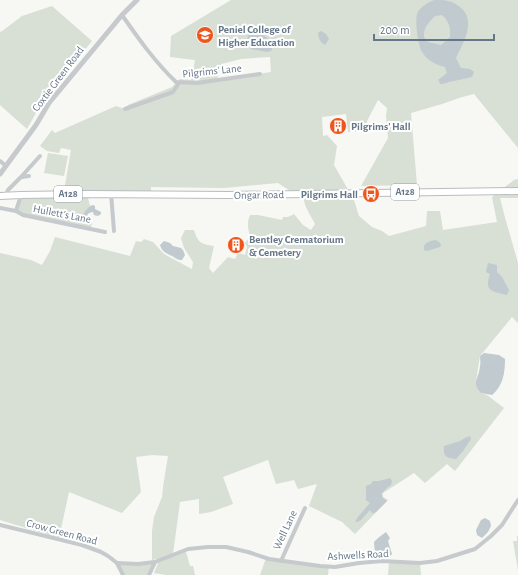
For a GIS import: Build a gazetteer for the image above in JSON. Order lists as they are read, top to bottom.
{
  "streets": {
    "main road": ["A128", "Ongar Road"],
    "street": [
      "Pilgrims' Lane",
      "Coxtie Green Road",
      "Hullett's Lane",
      "Well Lane",
      "Crow Green Road",
      "Ashwells Road"
    ]
  },
  "crossings": [
    ["Ongar Road", "Hullett's Lane"],
    ["Well Lane", "Ashwells Road"],
    ["Crow Green Road", "Ashwells Road"]
  ],
  "places": {
    "school or university": ["Peniel College of Higher Education"],
    "building": ["Pilgrims' Hall", "Bentley Crematorium & Cemetery"],
    "bus stop": ["Pilgrims Hall"]
  },
  "scale_bar": "200 m"
}
